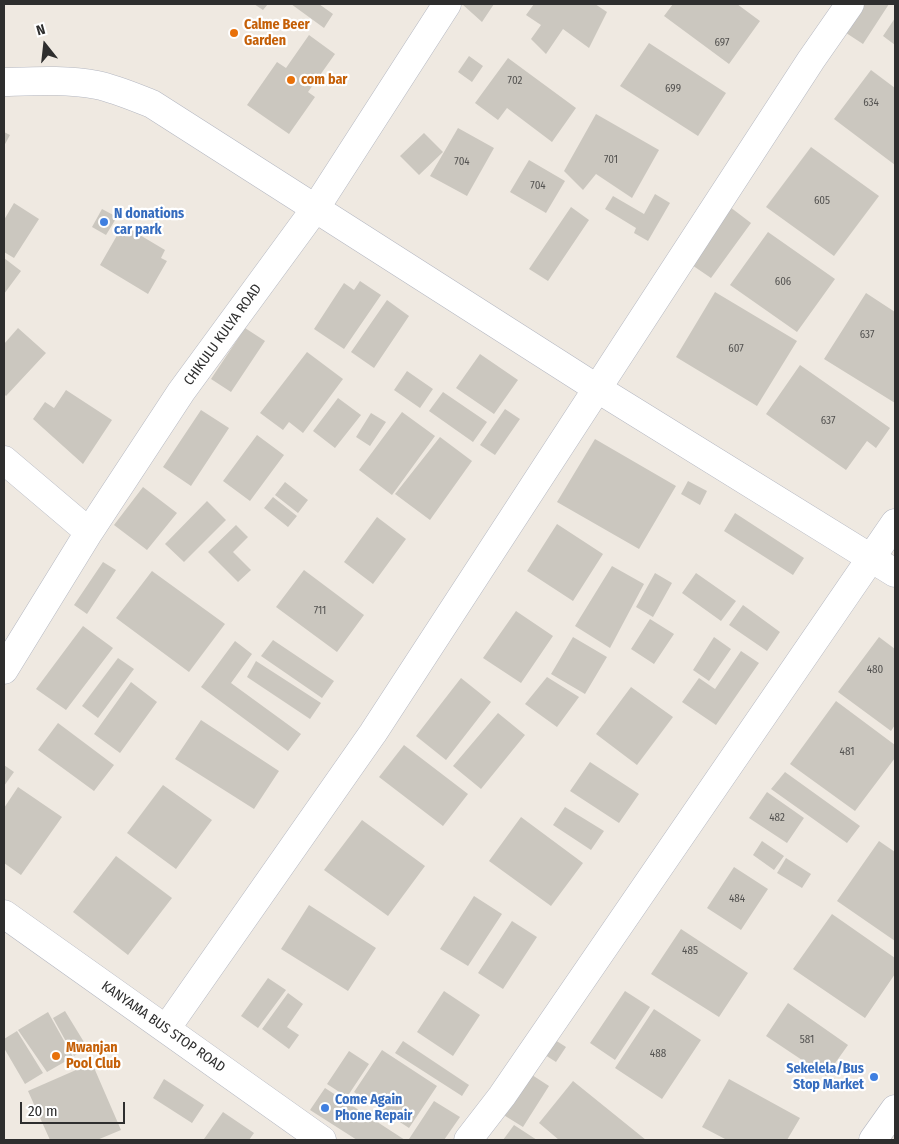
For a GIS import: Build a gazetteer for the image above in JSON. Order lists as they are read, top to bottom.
{
  "streets": {
    "street": ["CHIKULU KULYA ROAD", "KANYAMA BUS STOP ROAD"]
  },
  "places": [
    "Calme Beer Garden",
    "com bar",
    "N donations car park",
    "Mwanjan Pool Club",
    "Sekelela/Bus Stop Market",
    "Come Again Phone Repair"
  ],
  "house_numbers": [
    "697",
    "702",
    "699",
    "634",
    "701",
    "704",
    "704",
    "605",
    "606",
    "637",
    "607",
    "637",
    "711",
    "480",
    "481",
    "482",
    "484",
    "485",
    "581",
    "488"
  ],
  "scale_bar": "20 m",
  "north": "top"
}
